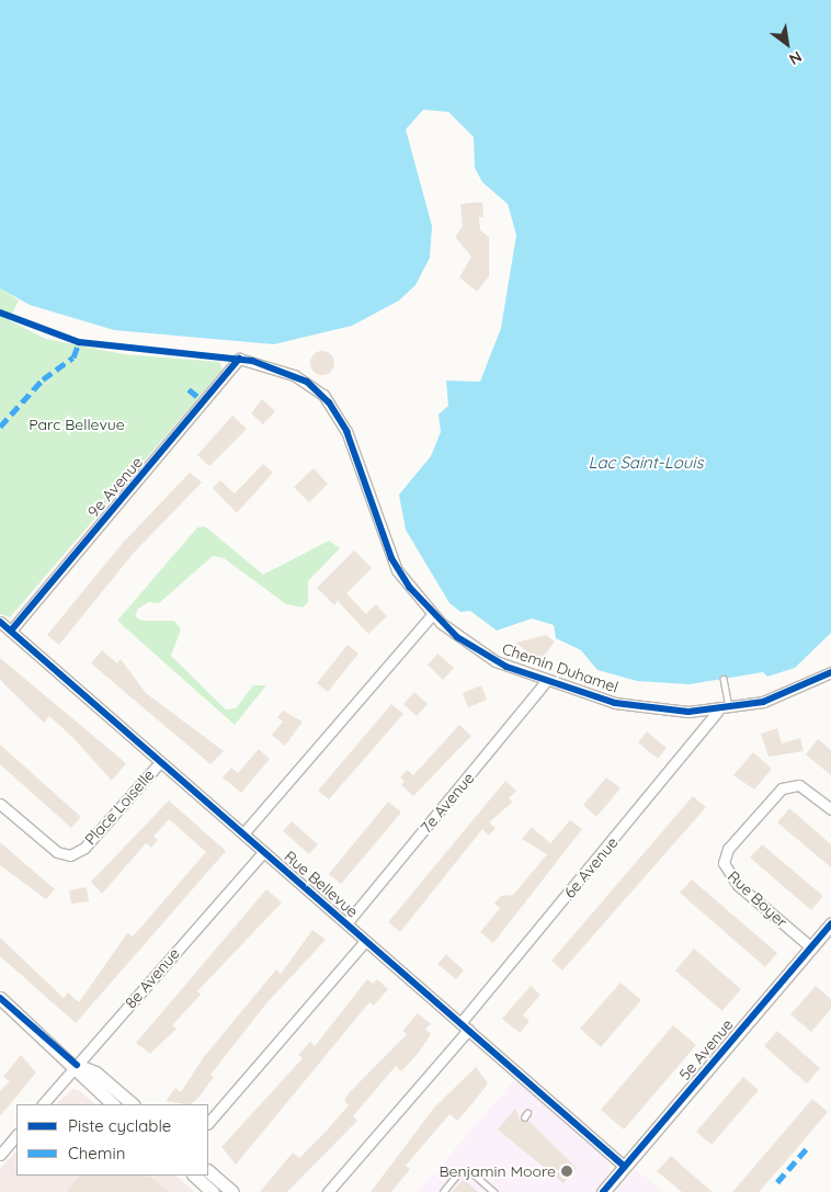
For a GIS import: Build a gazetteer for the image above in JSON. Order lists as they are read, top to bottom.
{
  "streets": {
    "street": [
      "9e Avenue",
      "Chemin Duhamel",
      "7e Avenue",
      "Place Loiselle",
      "6e Avenue",
      "Rue Bellevue",
      "Rue Boyer",
      "8e Avenue",
      "5e Avenue"
    ]
  },
  "crossings": [
    ["9e Avenue", "Chemin Duhamel"],
    ["9e Avenue", "Rue Bellevue"],
    ["Chemin Duhamel", "7e Avenue"],
    ["Chemin Duhamel", "6e Avenue"],
    ["7e Avenue", "Rue Bellevue"],
    ["Place Loiselle", "Rue Bellevue"],
    ["6e Avenue", "Rue Bellevue"],
    ["Rue Bellevue", "8e Avenue"],
    ["Rue Bellevue", "5e Avenue"],
    ["Rue Boyer", "5e Avenue"]
  ],
  "water": ["Lac Saint-Louis"],
  "parks": ["Parc Bellevue"],
  "places": ["Benjamin Moore"],
  "legend": ["Piste cyclable", "Chemin"],
  "north": "bottom right"
}
